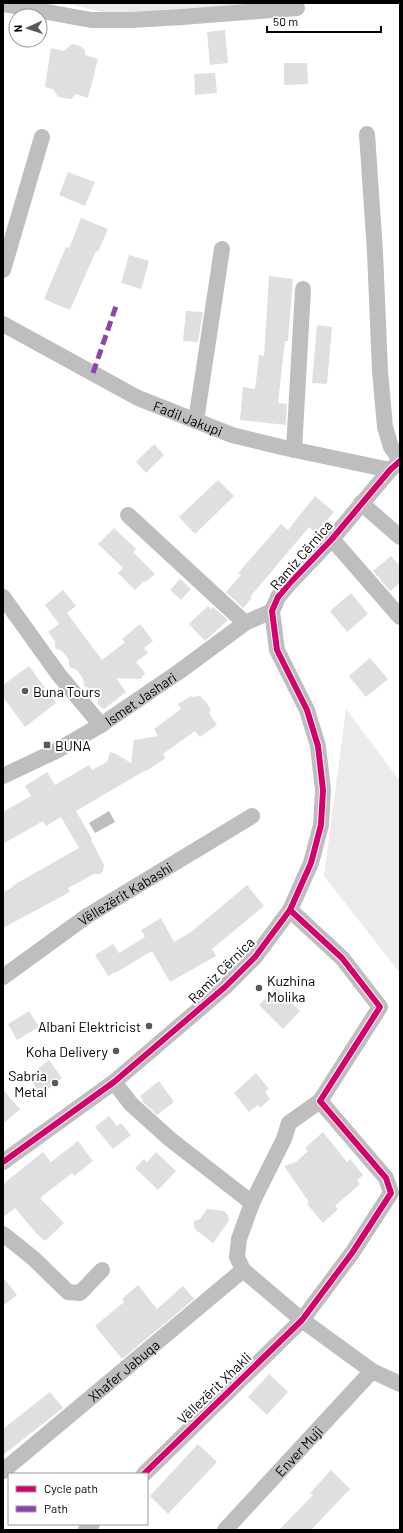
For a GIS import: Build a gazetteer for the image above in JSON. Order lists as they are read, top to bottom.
{
  "streets": {
    "street": [
      "Fadil Jakupi",
      "Ramiz Cërnica",
      "Ismet Jashari",
      "Vëllezërit Kabashi",
      "Xhafer Jabuqa",
      "Vëllezërit Xhakli",
      "Enver Muji"
    ]
  },
  "crossings": [
    ["Fadil Jakupi", "Ramiz Cërnica"],
    ["Ramiz Cërnica", "Ismet Jashari"]
  ],
  "places": {
    "other": [
      "Buna Tours",
      "Kuzhina Molika",
      "Albani Elektricist",
      "Koha Delivery",
      "Sabria Metal"
    ],
    "transit": ["BUNA"]
  },
  "legend": ["Cycle path", "Path"],
  "scale_bar": "50 m",
  "north": "left"
}
